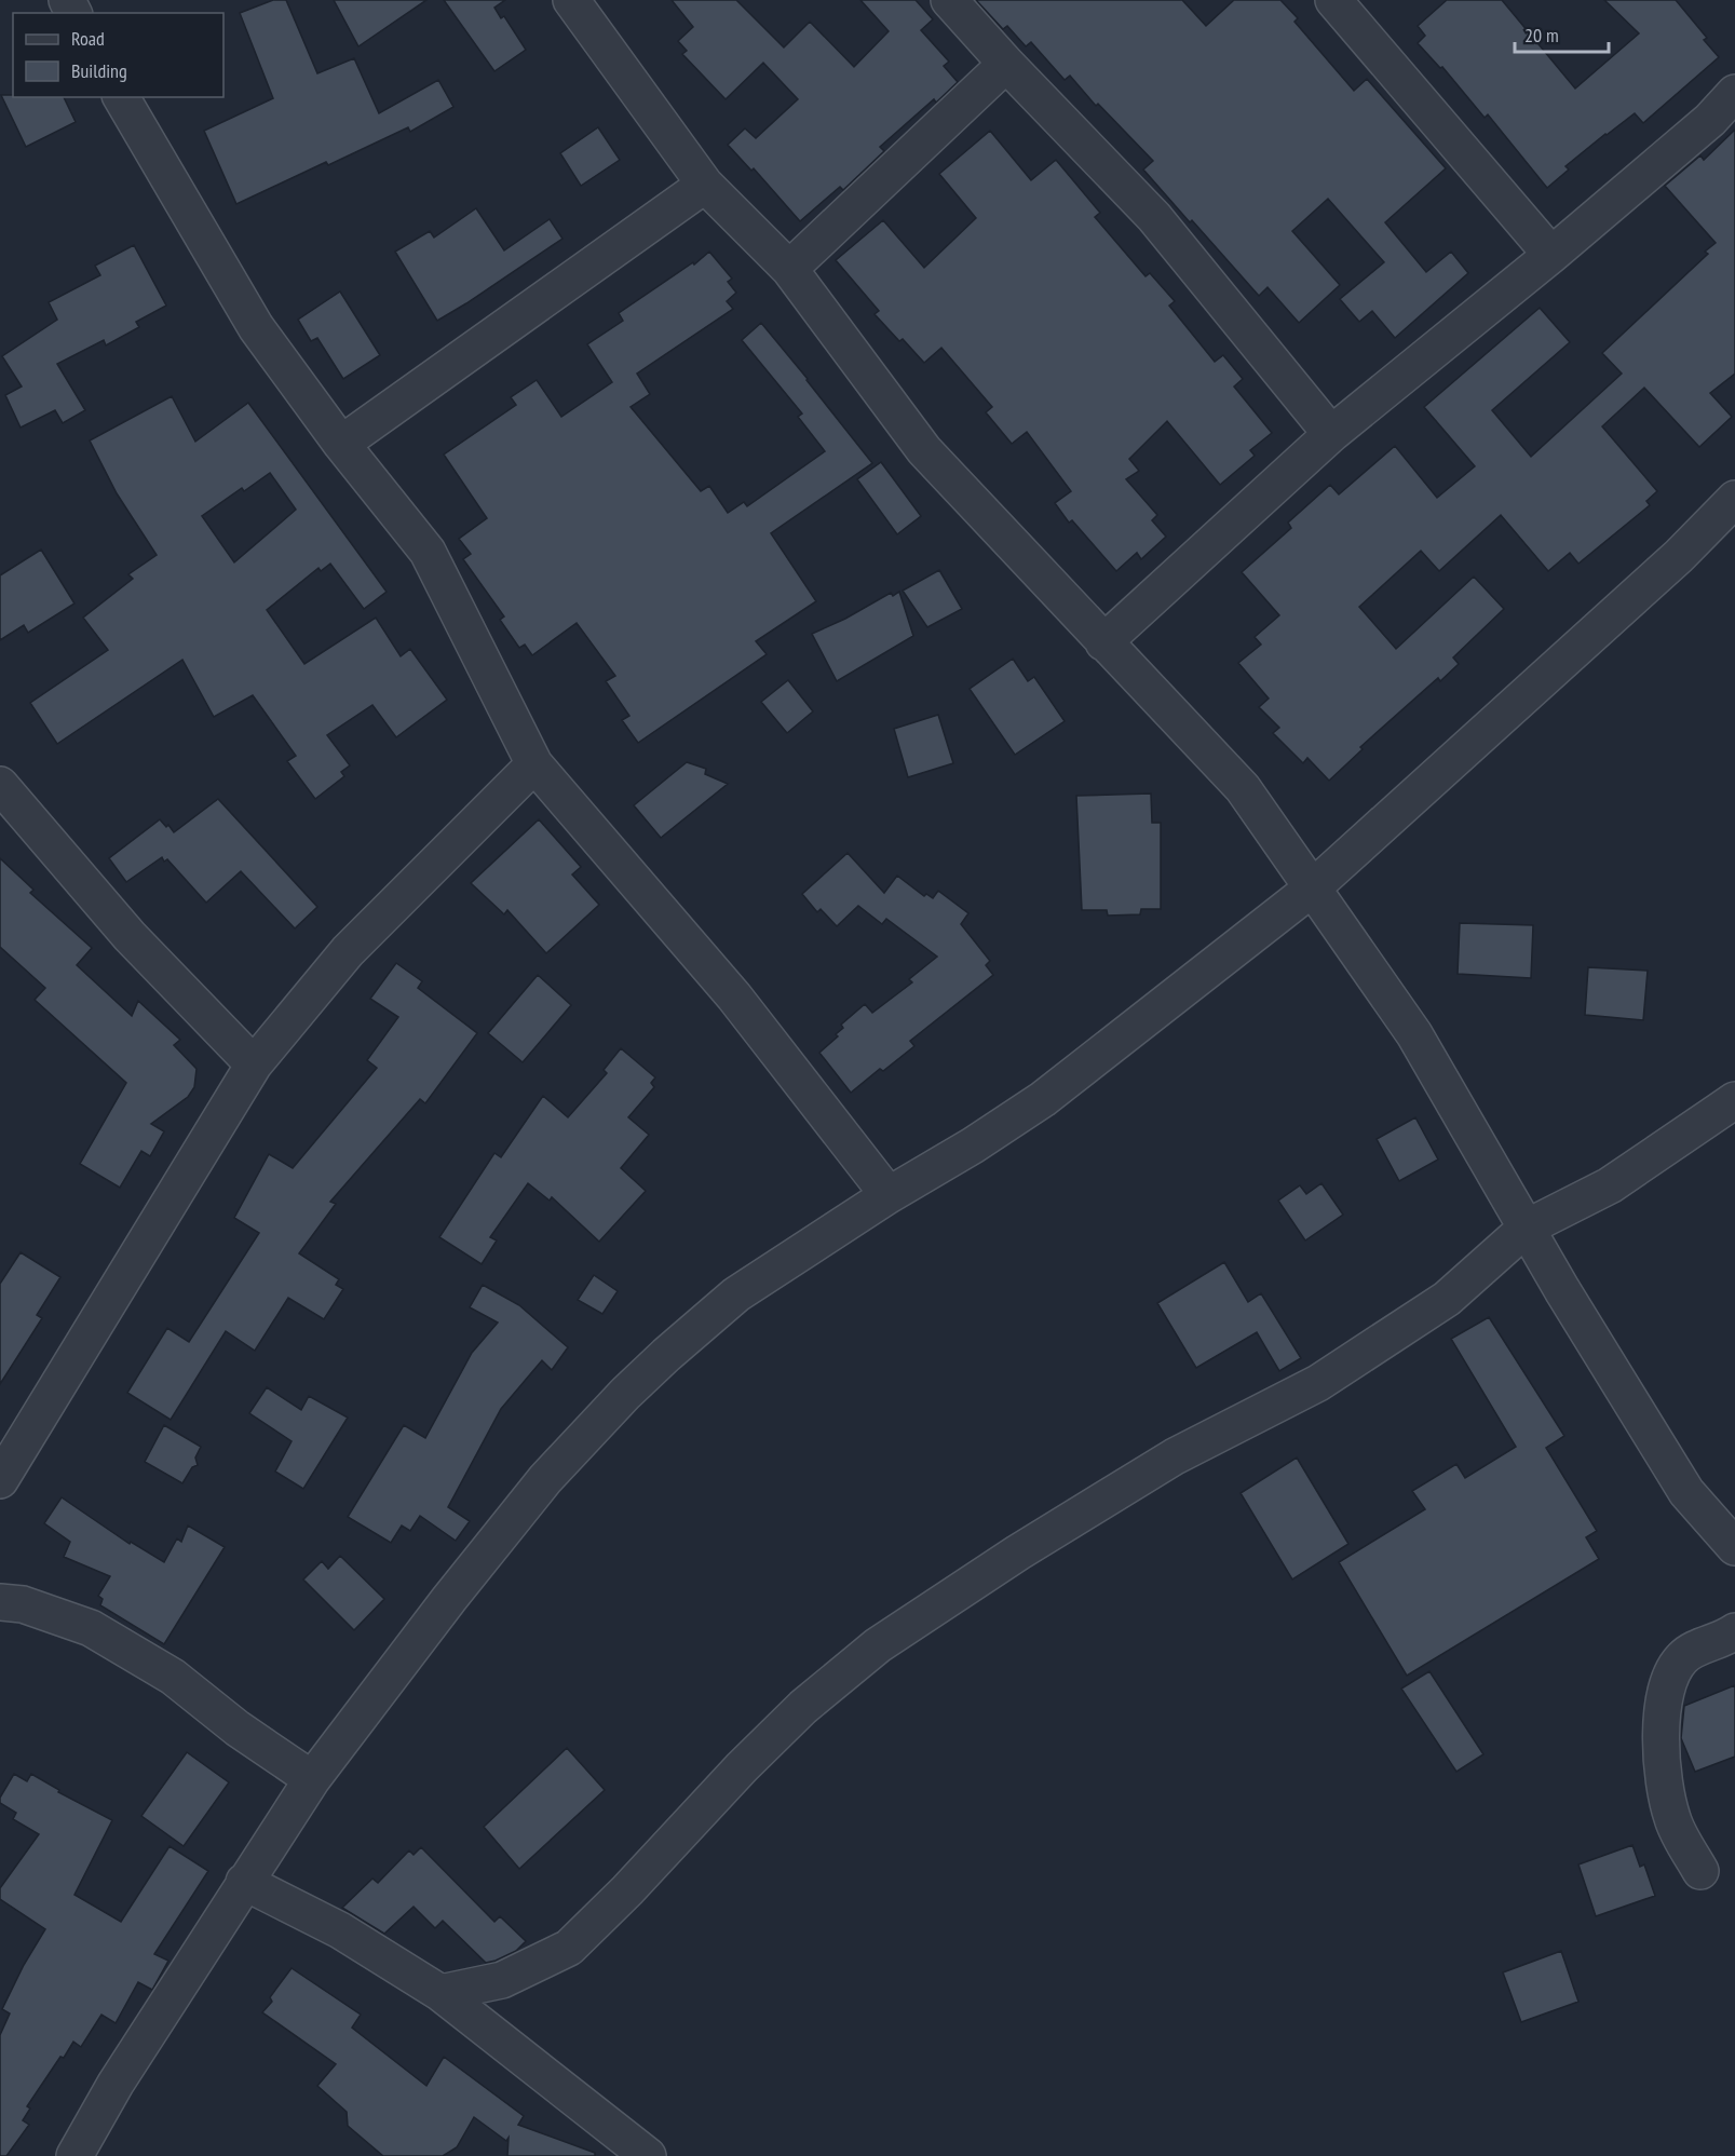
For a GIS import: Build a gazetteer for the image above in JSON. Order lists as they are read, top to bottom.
{
  "legend": ["Road", "Building"],
  "scale_bar": "20 m"
}
